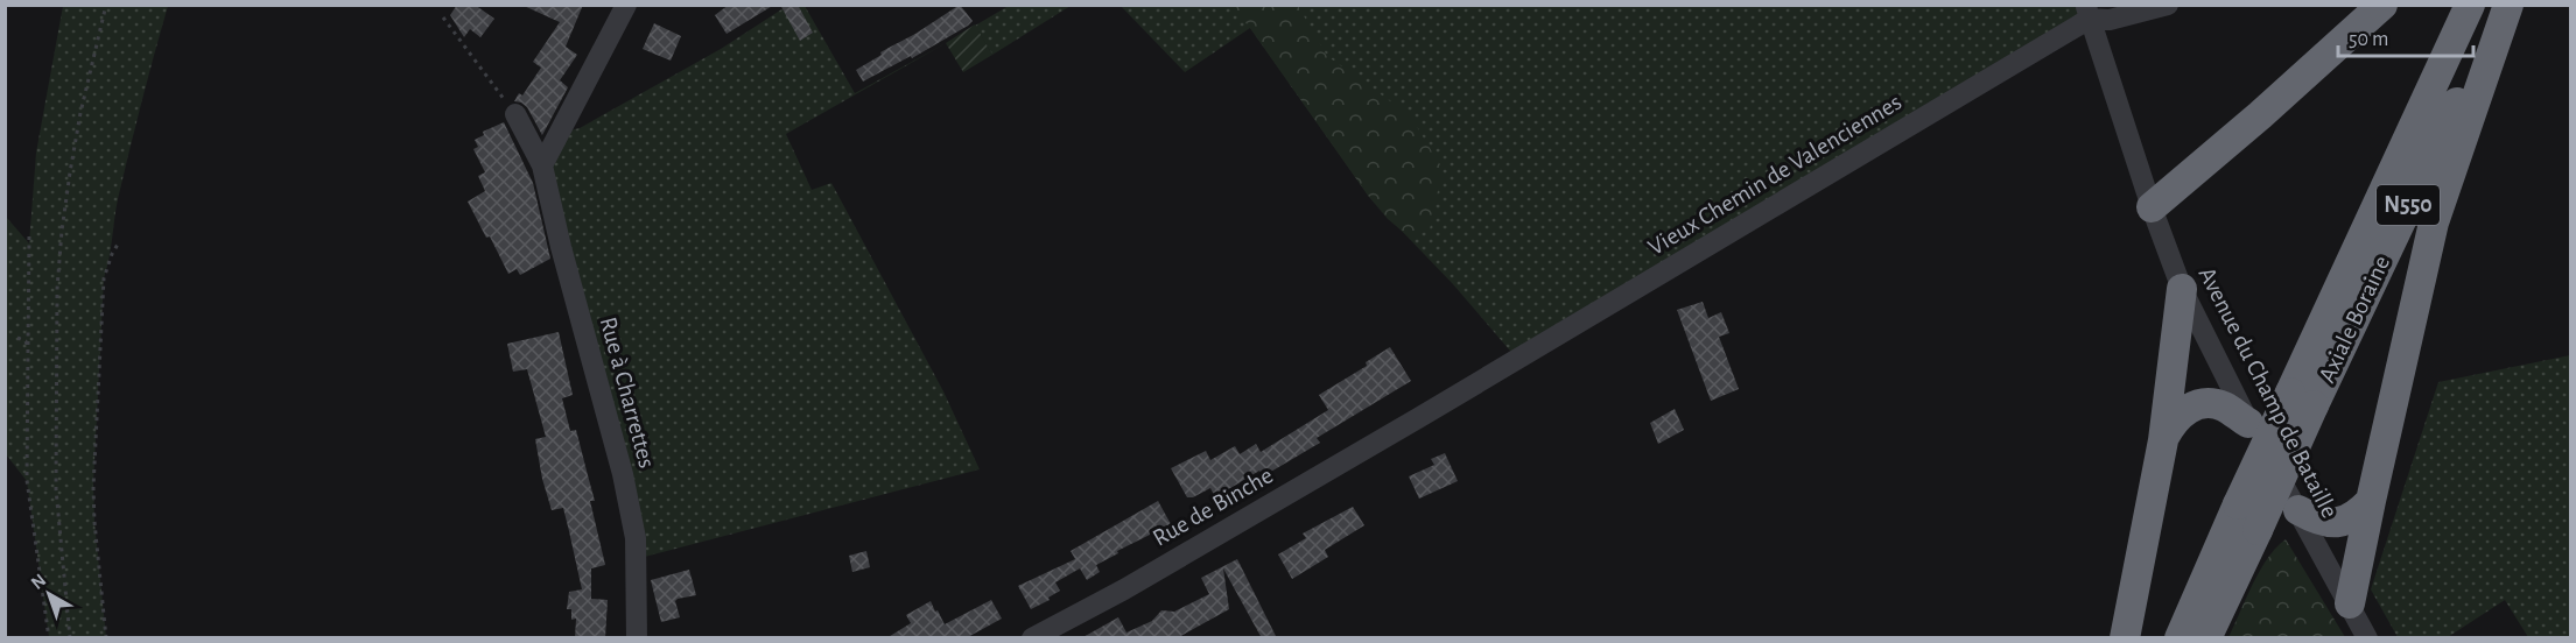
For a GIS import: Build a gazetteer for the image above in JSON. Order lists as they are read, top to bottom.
{
  "streets": {
    "highway": ["N550", "Axiale Boraine"],
    "street": [
      "Vieux Chemin de Valenciennes",
      "Rue à Charrettes",
      "Avenue du Champ de Bataille",
      "Rue de Binche"
    ]
  },
  "crossings": [
    ["Vieux Chemin de Valenciennes", "Avenue du Champ de Bataille"],
    ["Vieux Chemin de Valenciennes", "Rue de Binche"],
    ["N550", "Axiale Boraine"]
  ],
  "scale_bar": "50 m",
  "north": "top left"
}
